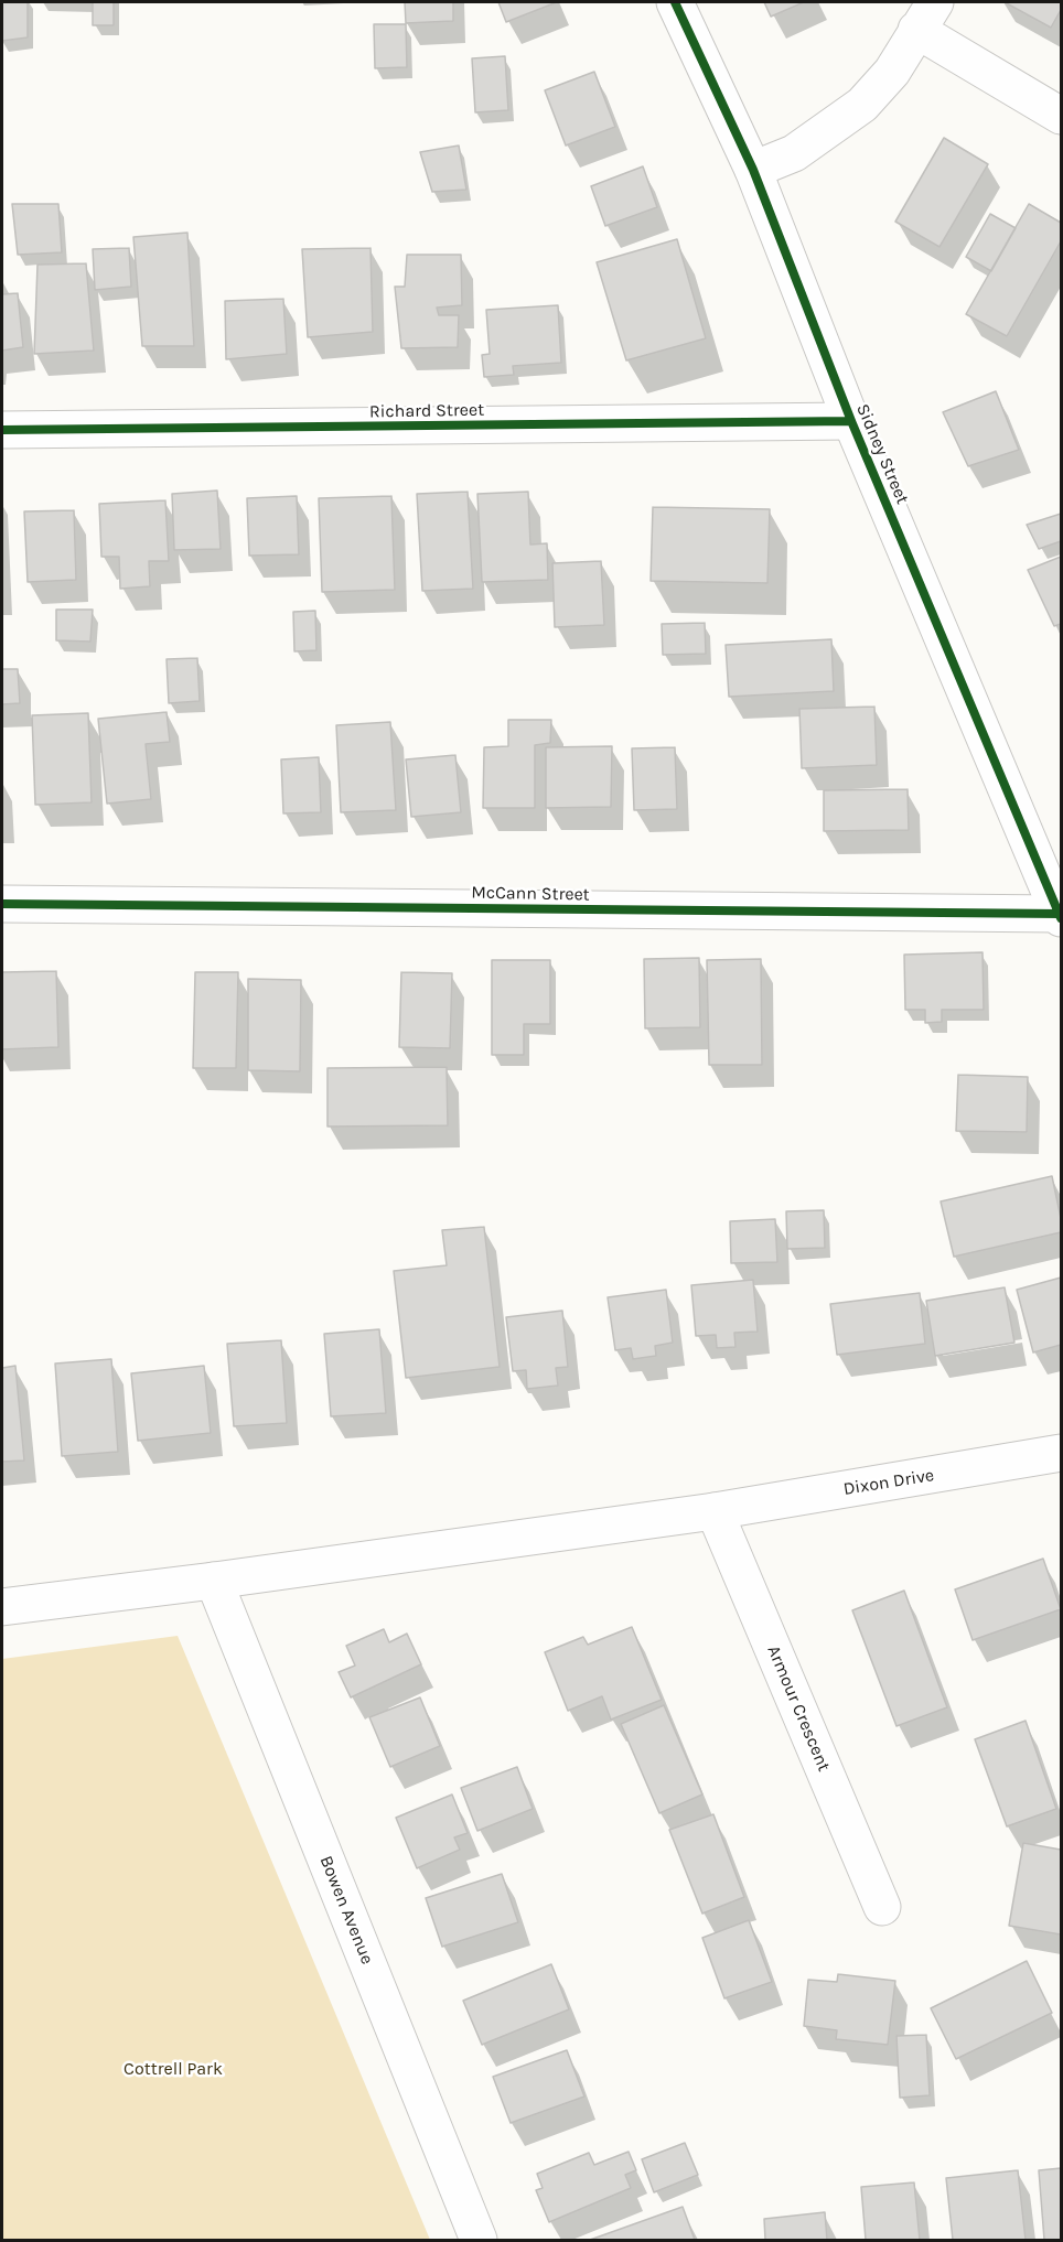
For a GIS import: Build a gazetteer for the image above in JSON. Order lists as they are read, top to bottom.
{
  "streets": {
    "street": [
      "Richard Street",
      "Sidney Street",
      "McCann Street",
      "Dixon Drive",
      "Armour Crescent",
      "Bowen Avenue"
    ]
  },
  "crossings": [
    ["Richard Street", "Sidney Street"],
    ["Sidney Street", "McCann Street"],
    ["Dixon Drive", "Armour Crescent"],
    ["Dixon Drive", "Bowen Avenue"]
  ],
  "parks": ["Cottrell Park"]
}
